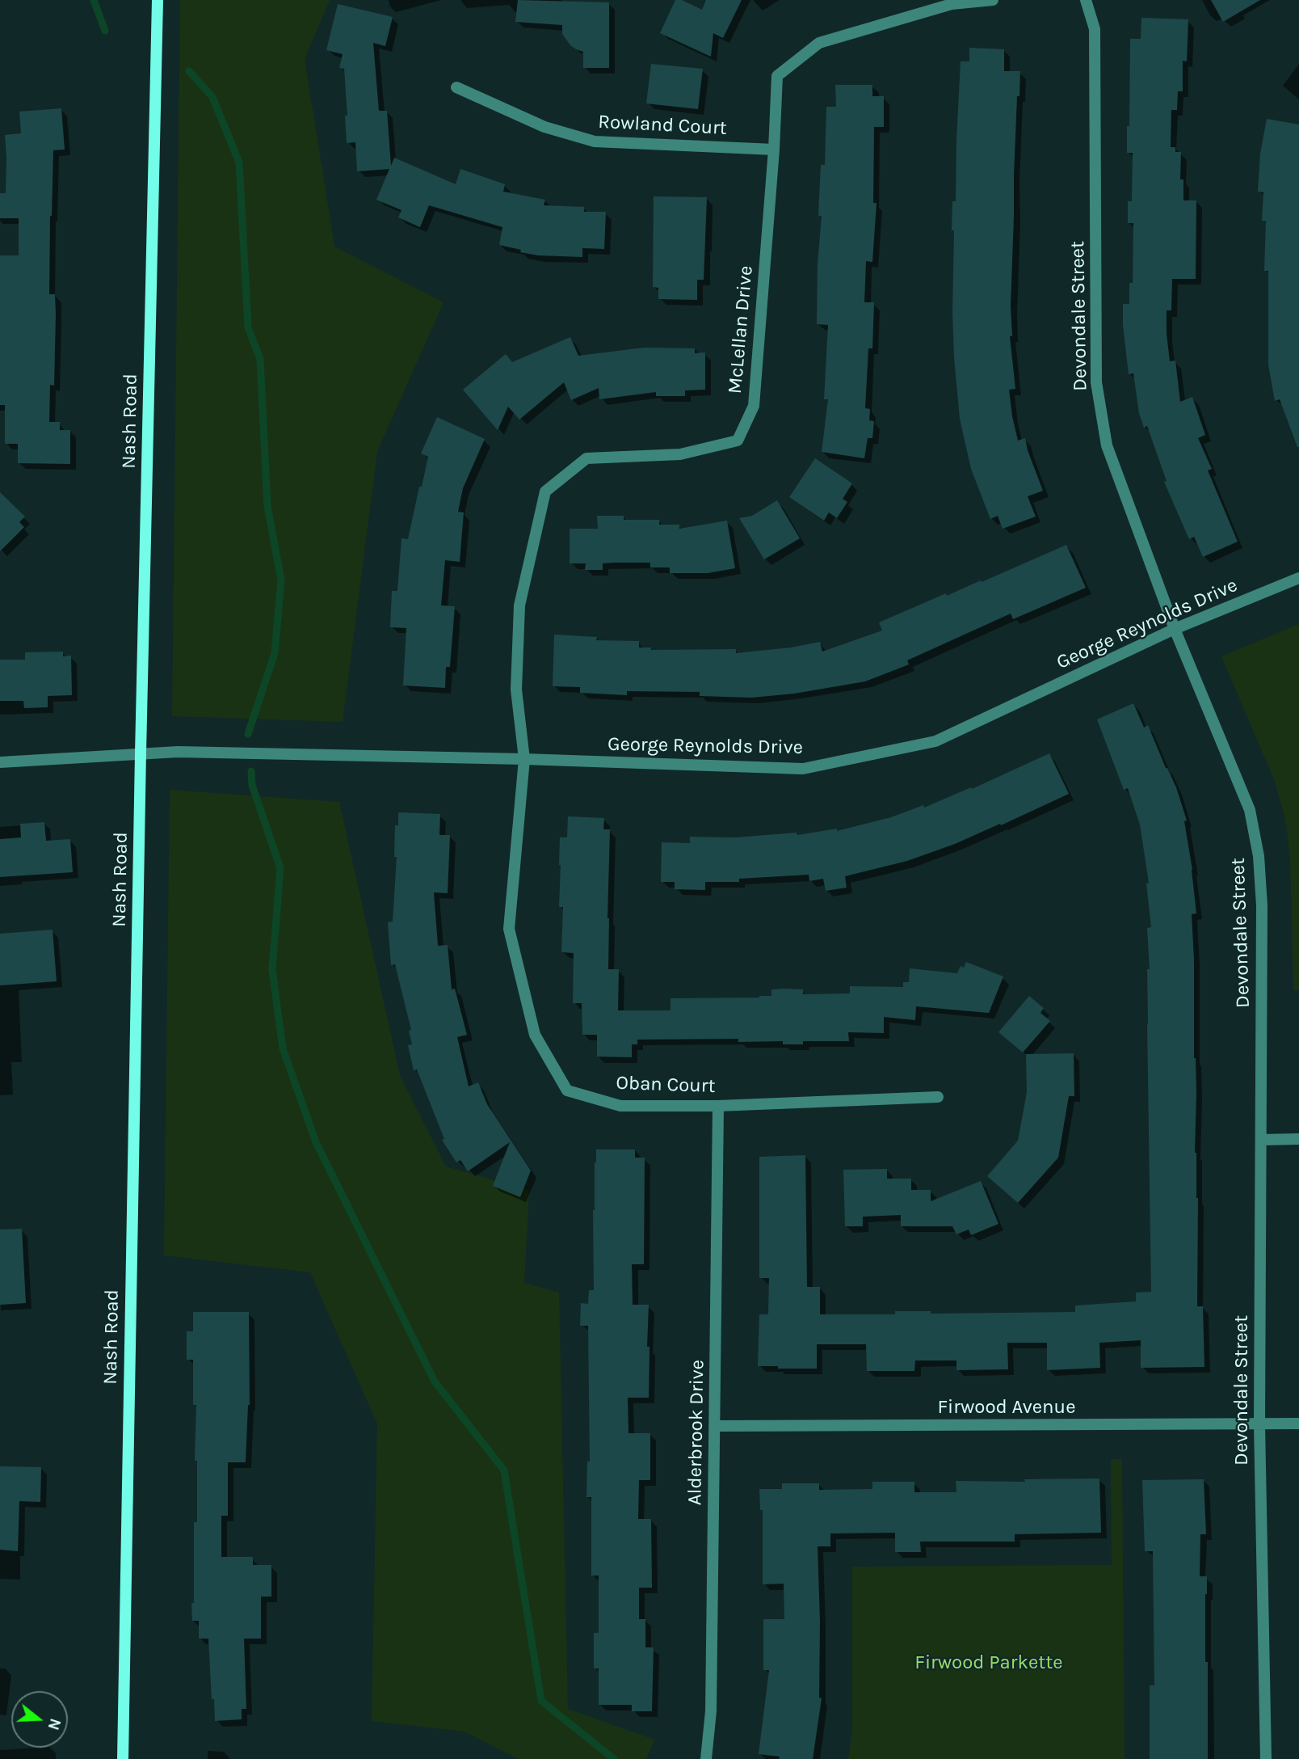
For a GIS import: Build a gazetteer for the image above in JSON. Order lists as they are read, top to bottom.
{
  "streets": {
    "street": [
      "Rowland Court",
      "Devondale Street",
      "McLellan Drive",
      "Nash Road",
      "George Reynolds Drive",
      "Oban Court",
      "Firwood Avenue",
      "Alderbrook Drive"
    ]
  },
  "crossings": [
    ["Rowland Court", "McLellan Drive"],
    ["Devondale Street", "George Reynolds Drive"],
    ["Devondale Street", "Firwood Avenue"],
    ["McLellan Drive", "George Reynolds Drive"],
    ["McLellan Drive", "Oban Court"],
    ["Nash Road", "George Reynolds Drive"],
    ["George Reynolds Drive", "Oban Court"],
    ["Oban Court", "Alderbrook Drive"],
    ["Firwood Avenue", "Alderbrook Drive"]
  ],
  "parks": ["Firwood Parkette"],
  "north": "right"
}
